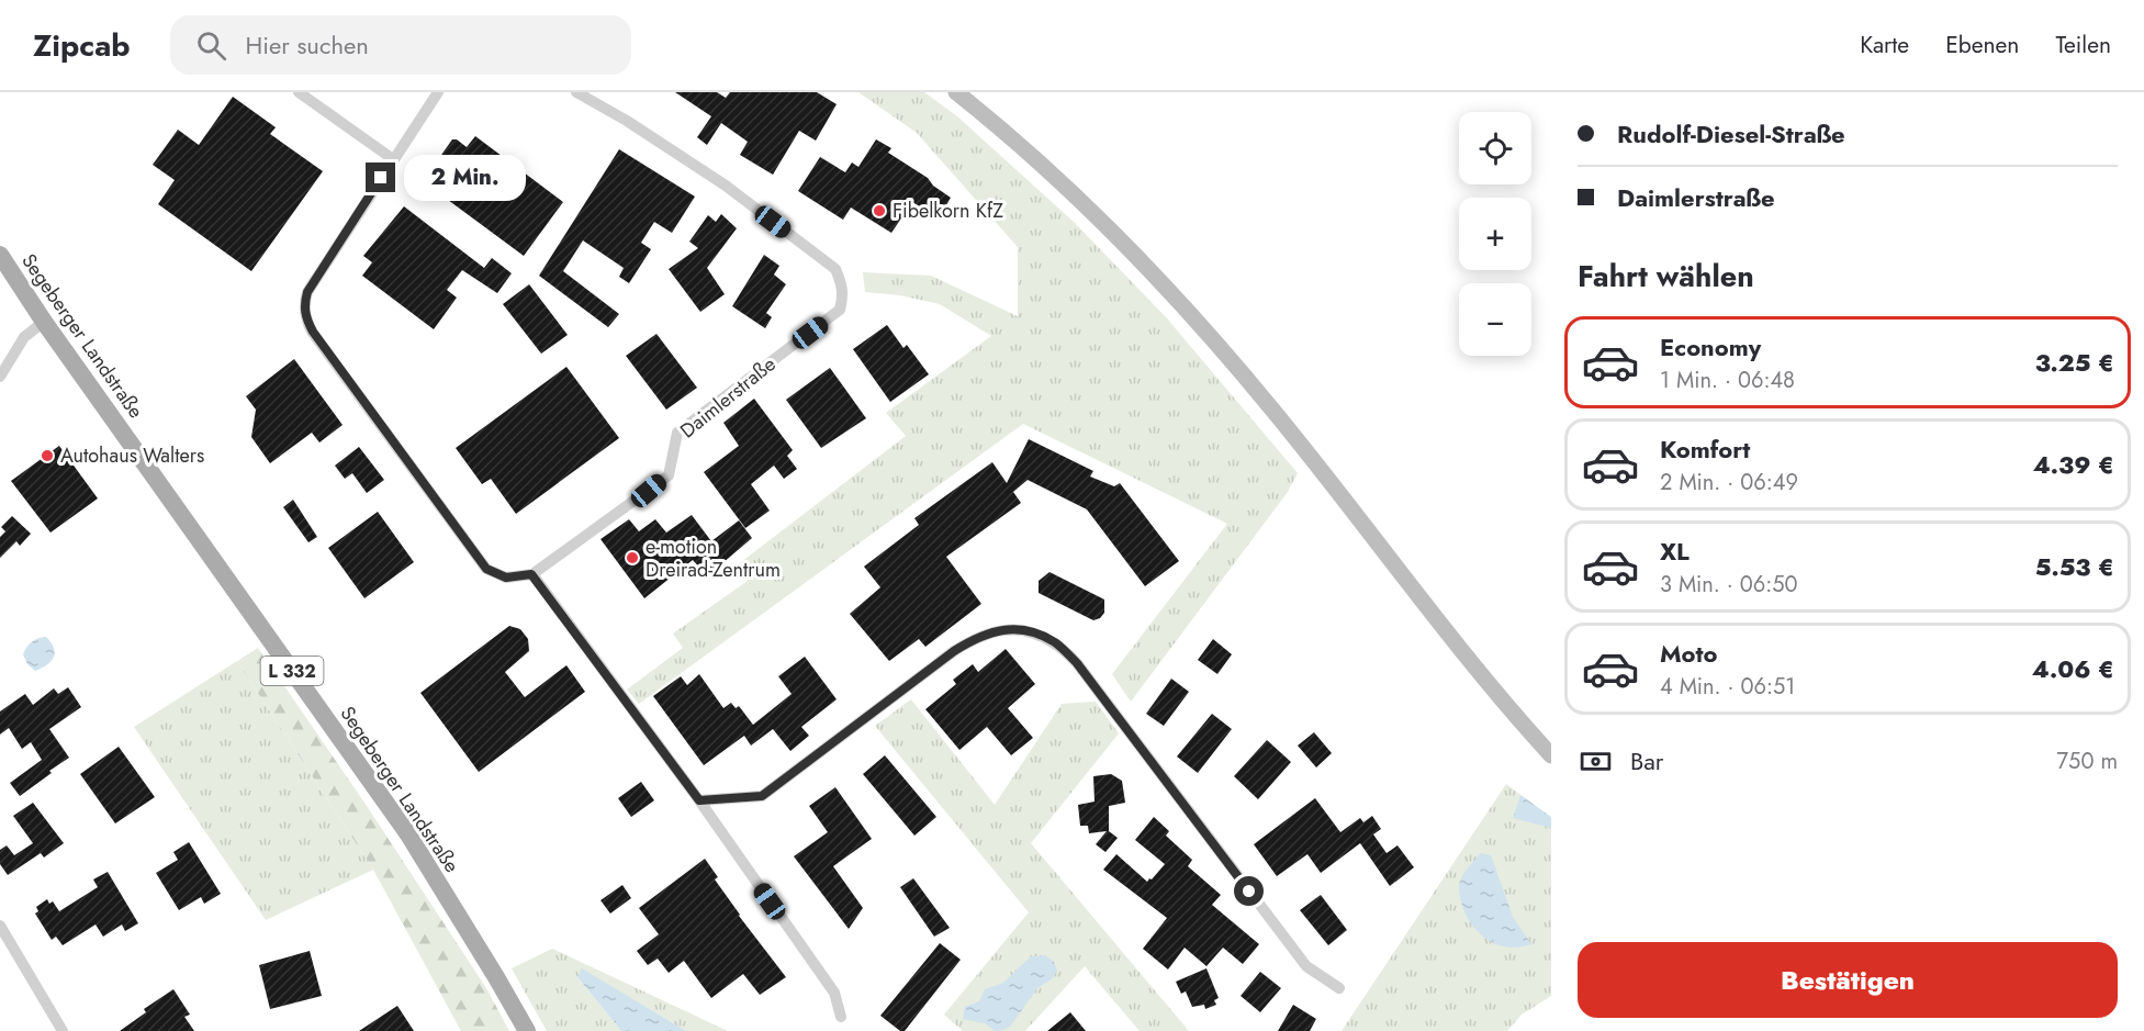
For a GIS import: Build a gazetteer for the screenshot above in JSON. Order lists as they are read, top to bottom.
{
  "streets": {
    "main road": ["Segeberger Landstraße", "L 332"],
    "street": ["Daimlerstraße"]
  },
  "places": ["Fibelkorn KfZ", "Autohaus Walters", "e-motion Dreirad-Zentrum"],
  "page": {
    "header": "Zipcab",
    "search": "Hier suchen",
    "nav": ["Karte", "Ebenen", "Teilen"],
    "banner": ["Rudolf-Diesel-Straße", "Daimlerstraße"],
    "map_buttons": ["+", "−"],
    "bubble": "2 Min.",
    "heading": "Fahrt wählen",
    "list": [
      {
        "name": "Economy",
        "note": "1 Min. · 06:48",
        "value": "3.25 €"
      },
      {
        "name": "Komfort",
        "note": "2 Min. · 06:49",
        "value": "4.39 €"
      },
      {
        "name": "XL",
        "note": "3 Min. · 06:50",
        "value": "5.53 €"
      },
      {
        "name": "Moto",
        "note": "4 Min. · 06:51",
        "value": "4.06 €"
      }
    ],
    "pay": ["Bar", "750 m"],
    "buttons": "Bestätigen"
  }
}
